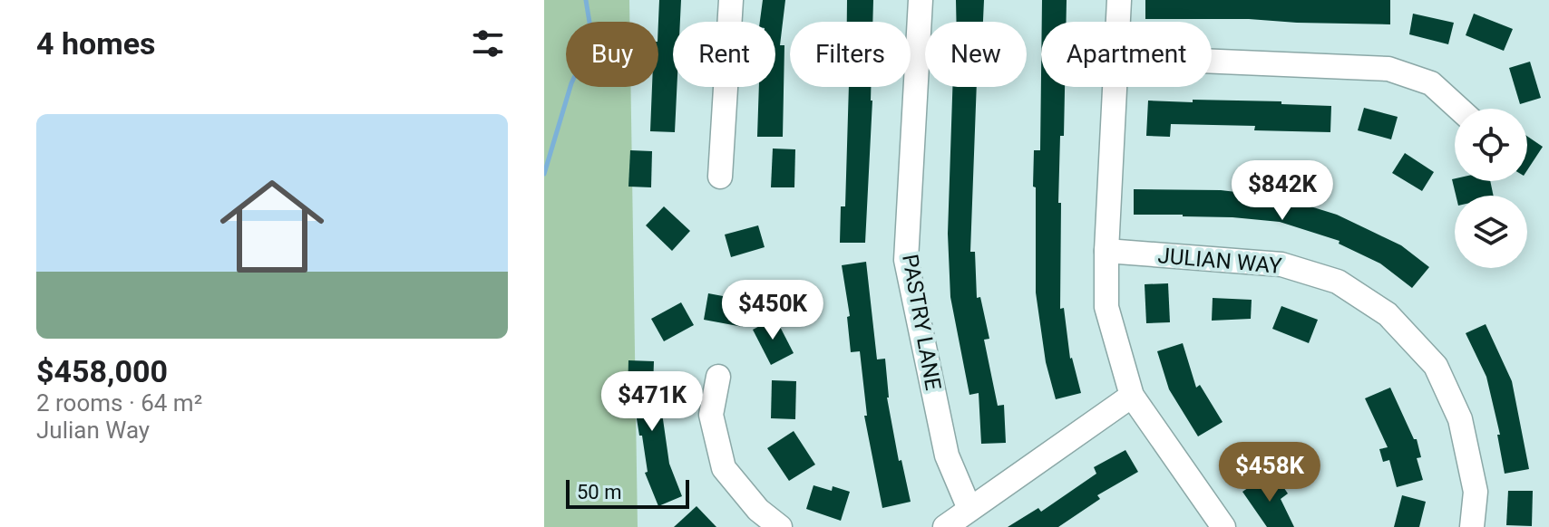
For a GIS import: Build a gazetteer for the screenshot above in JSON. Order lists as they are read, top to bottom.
{
  "streets": {
    "street": ["JULIAN WAY", "PASTRY LANE"]
  },
  "scale_bar": "50 m",
  "page": {
    "heading": "4 homes",
    "chip": [
      "Buy",
      "Rent",
      "Filters",
      "New",
      "Apartment"
    ],
    "list": [
      {
        "name": "$458,000",
        "note": "2 rooms · 64 m² · Julian Way"
      }
    ],
    "price": [
      "$842K",
      "$450K",
      "$471K",
      "$458K"
    ],
    "scale": "50 m"
  }
}
